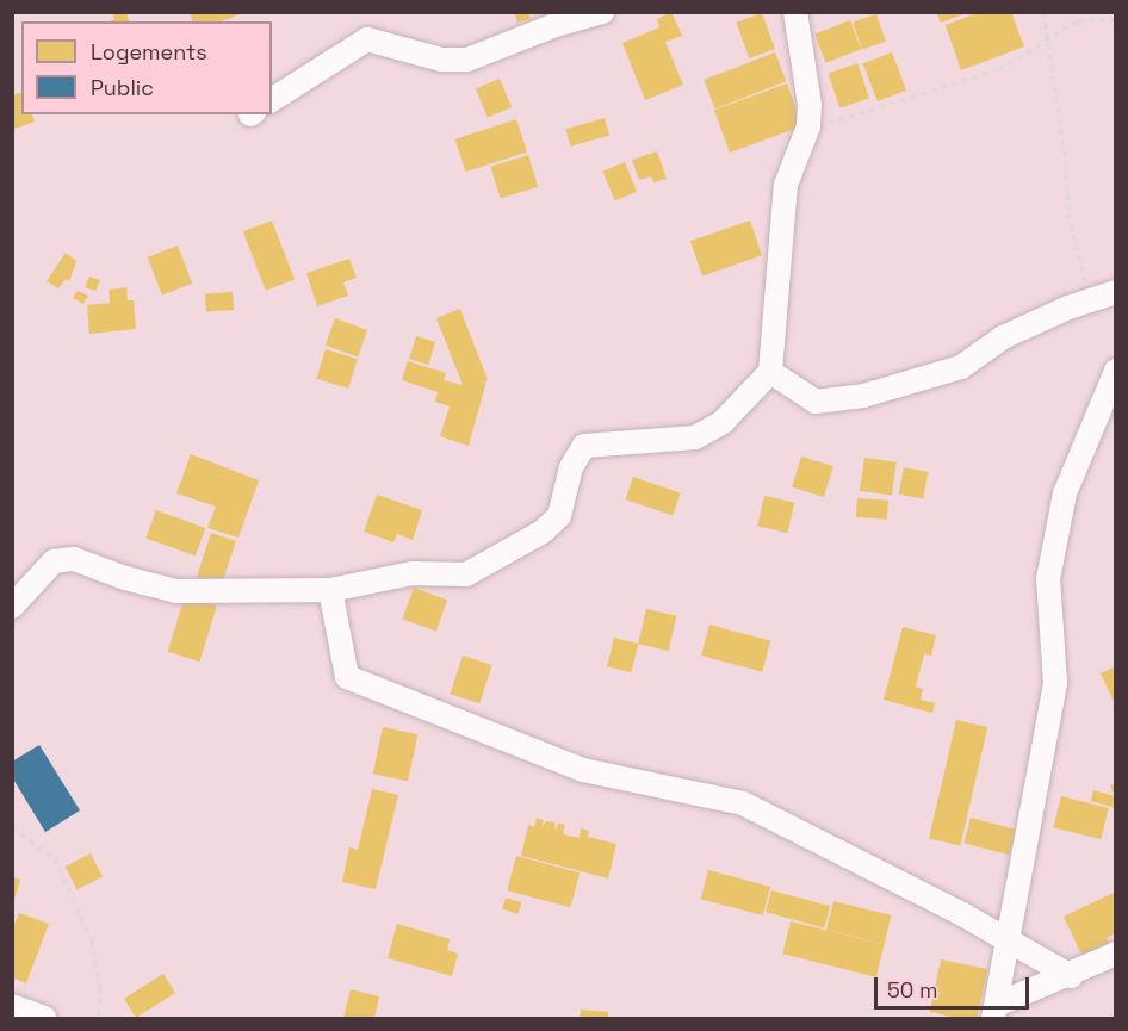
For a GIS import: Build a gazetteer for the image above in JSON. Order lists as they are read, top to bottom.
{
  "legend": ["Logements", "Public"],
  "scale_bar": "50 m"
}
